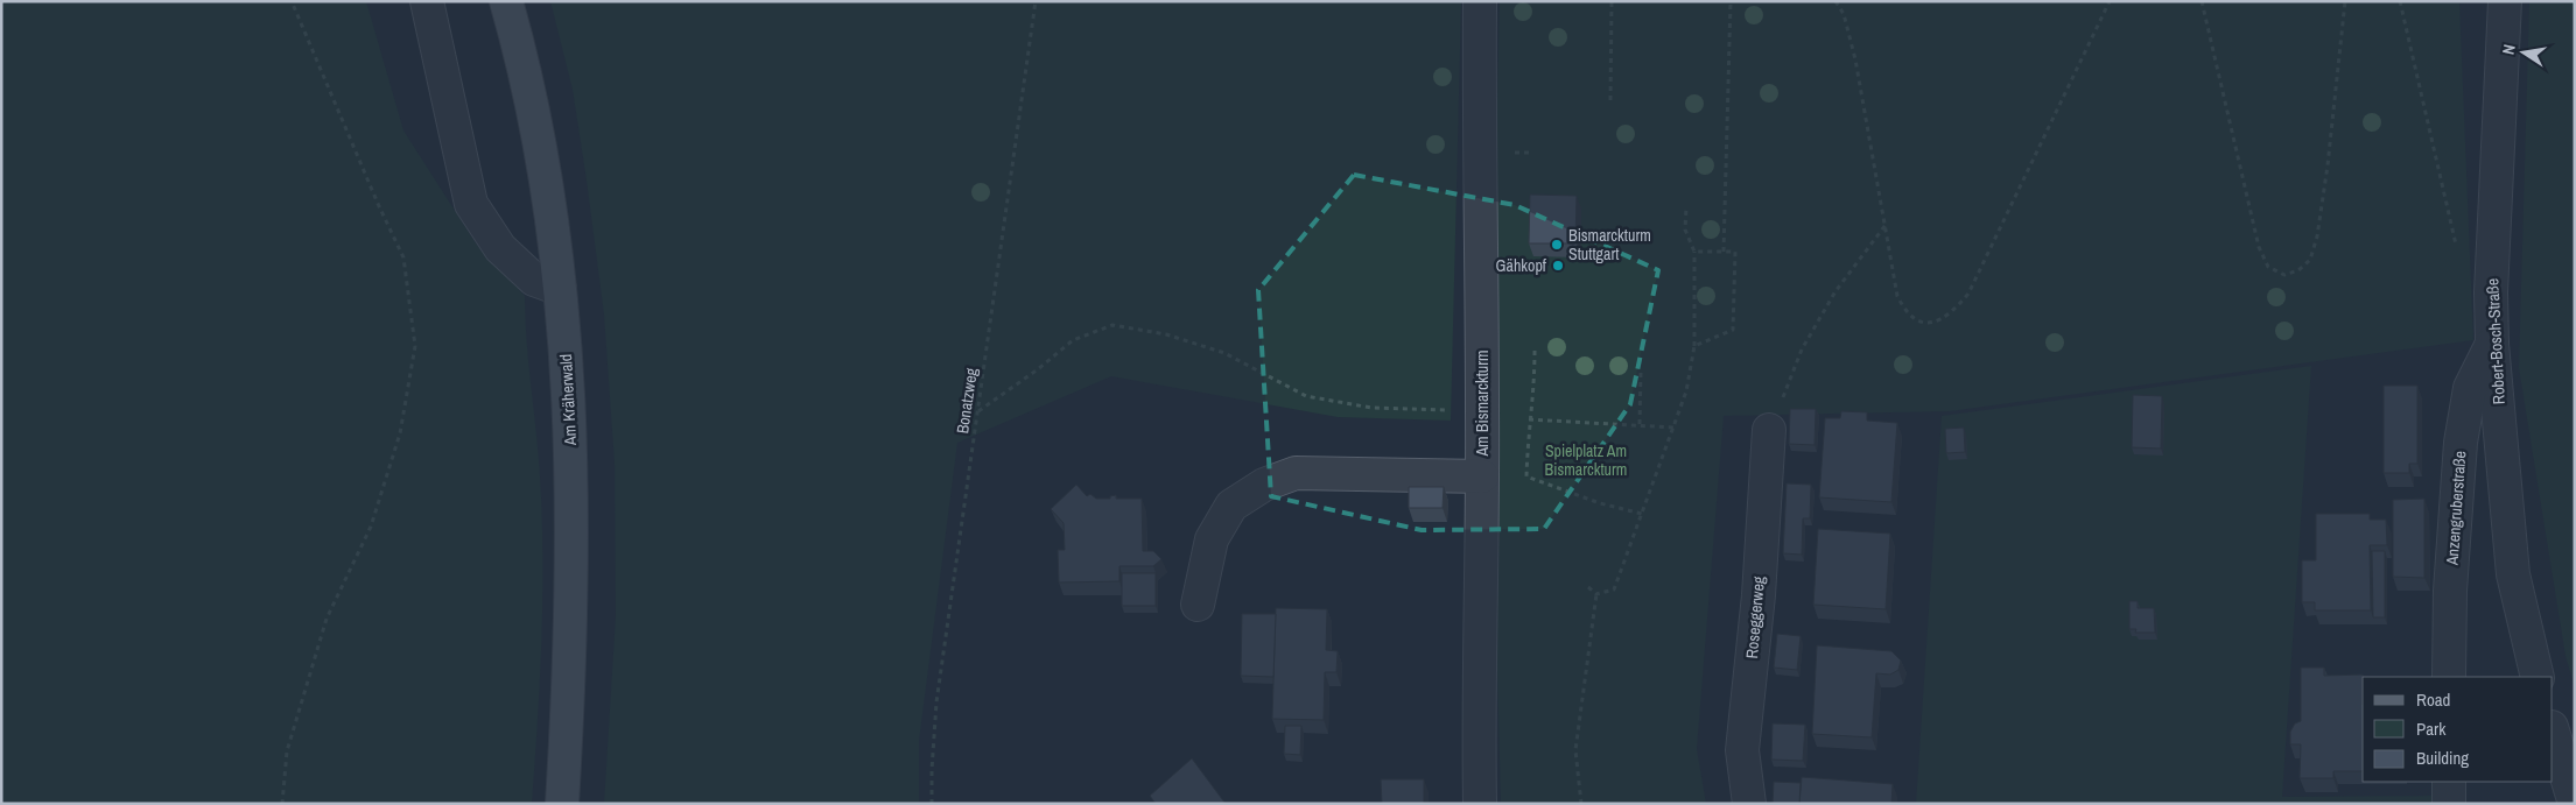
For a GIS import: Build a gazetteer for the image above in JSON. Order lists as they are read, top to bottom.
{
  "streets": {
    "main road": ["Am Kräherwald"],
    "street": [
      "Robert-Bosch-Straße",
      "Am Bismarckturm",
      "Anzengruberstraße",
      "Roseggerweg"
    ],
    "path": ["Bonatzweg"]
  },
  "crossings": [
    ["Robert-Bosch-Straße", "Anzengruberstraße"]
  ],
  "parks": ["Spielplatz Am Bismarckturm"],
  "places": ["Bismarckturm Stuttgart", "Gähkopf"],
  "legend": ["Road", "Park", "Building"],
  "north": "left"
}
